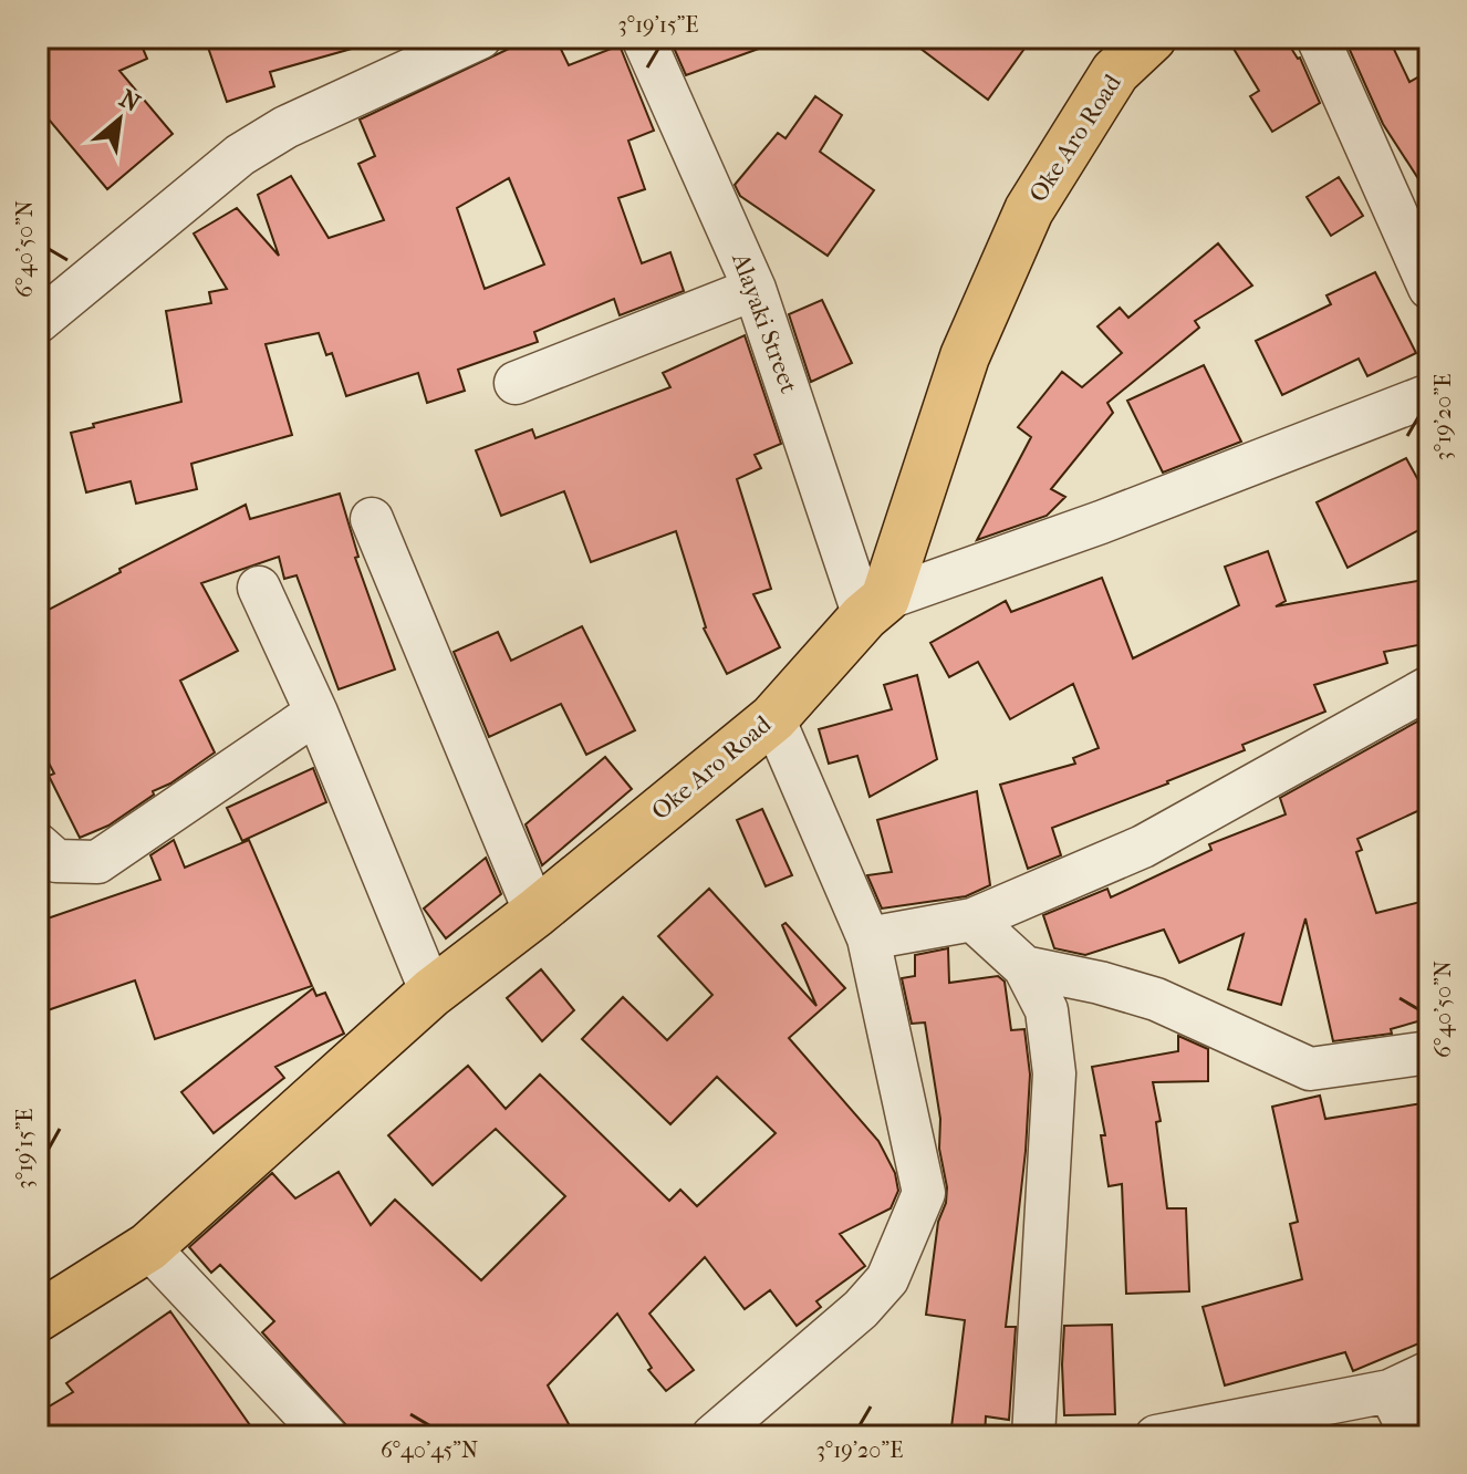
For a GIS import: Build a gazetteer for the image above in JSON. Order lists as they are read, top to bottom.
{
  "streets": {
    "main road": ["Oke Aro Road"],
    "street": ["Alayaki Street"]
  },
  "crossings": [
    ["Oke Aro Road", "Alayaki Street"]
  ],
  "north": "top right",
  "coordinates": [
    "3°19'15\"E",
    "6°40'50\"N",
    "3°19'20\"E",
    "6°40'45\"N"
  ]
}
